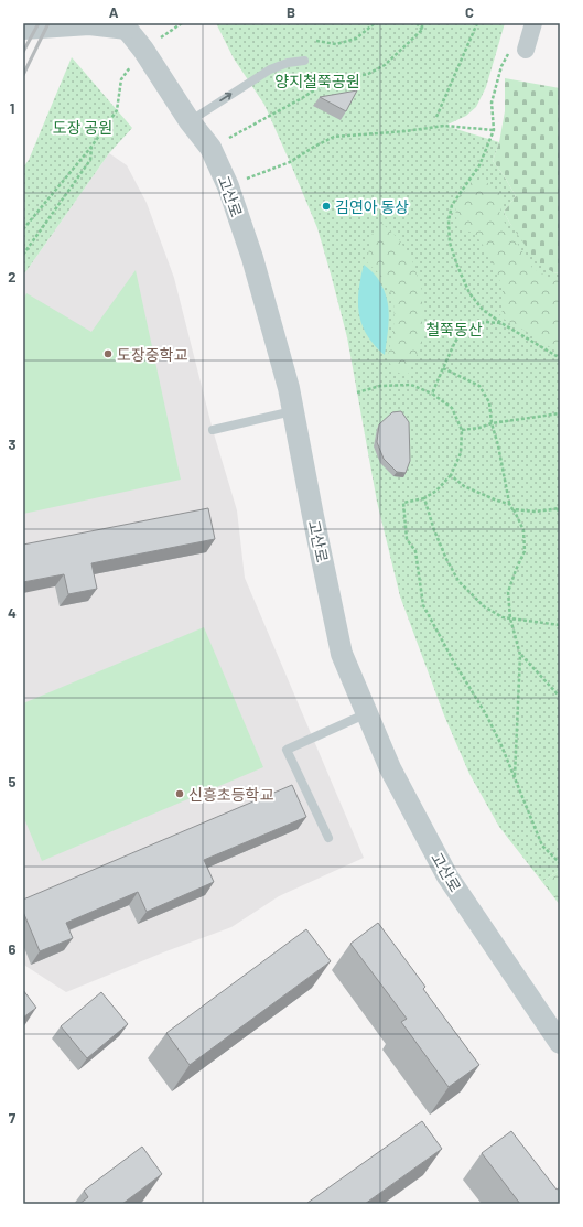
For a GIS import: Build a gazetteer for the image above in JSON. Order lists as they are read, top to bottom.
{
  "streets": {
    "street": ["고산로"]
  },
  "parks": ["양지철쭉공원", "도장 공원", "철쭉동산"],
  "places": ["김연아 동상", "도장중학교", "신흥초등학교"],
  "grid": {
    "columns": ["A", "B", "C"],
    "rows": [
      "1",
      "2",
      "3",
      "4",
      "5",
      "6",
      "7"
    ]
  }
}
